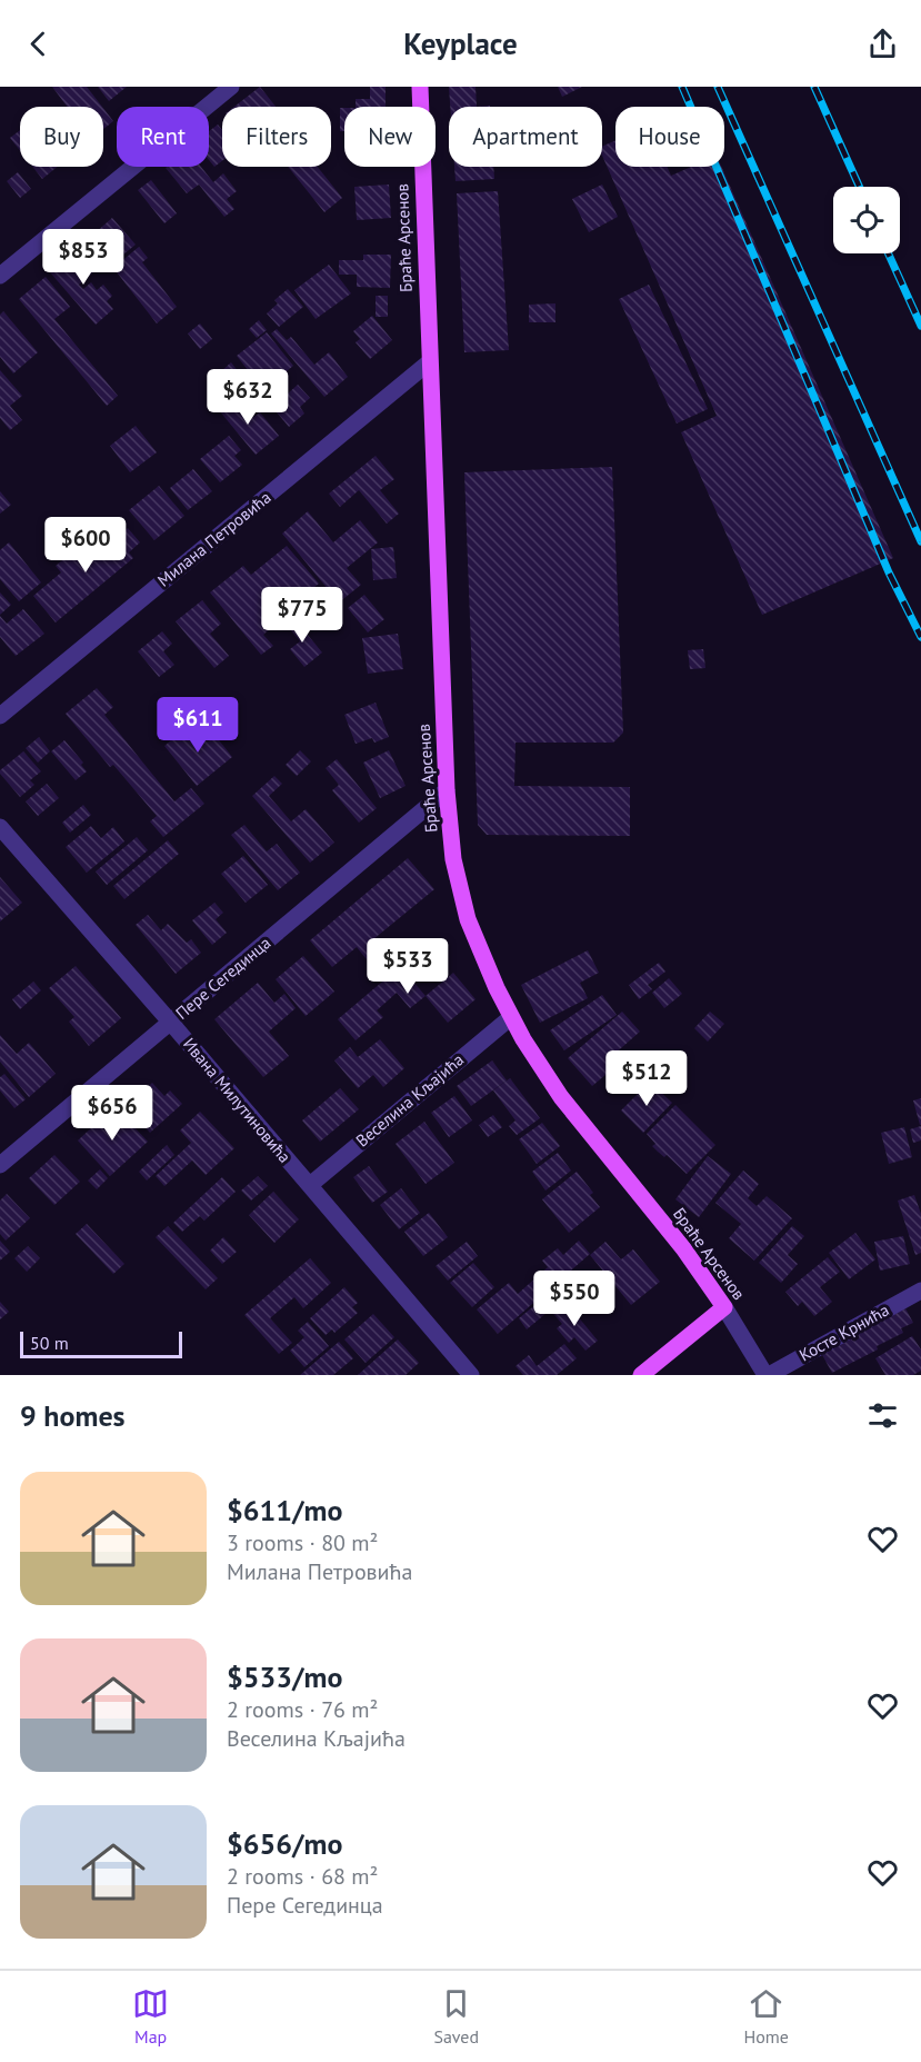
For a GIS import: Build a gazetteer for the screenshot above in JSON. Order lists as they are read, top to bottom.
{
  "streets": {
    "main road": ["Браће Арсенов"],
    "street": [
      "Милана Петровића",
      "Пере Сегединца",
      "Ивана Милутиновића",
      "Веселина Кљајића",
      "Косте Крнића"
    ]
  },
  "crossings": [
    ["Браће Арсенов", "Милана Петровића"],
    ["Браће Арсенов", "Пере Сегединца"],
    ["Браће Арсенов", "Веселина Кљајића"],
    ["Браће Арсенов", "Косте Крнића"],
    ["Пере Сегединца", "Ивана Милутиновића"],
    ["Ивана Милутиновића", "Веселина Кљајића"]
  ],
  "scale_bar": "50 m",
  "page": {
    "header": "Keyplace",
    "chip": [
      "Buy",
      "Rent",
      "Filters",
      "New",
      "Apartment",
      "House"
    ],
    "price": [
      "$853",
      "$632",
      "$600",
      "$775",
      "$611",
      "$533",
      "$512",
      "$656",
      "$550"
    ],
    "scale": "50 m",
    "heading": "9 homes",
    "list": [
      {
        "name": "$611/mo",
        "note": "3 rooms · 80 m² · Милана Петровића"
      },
      {
        "name": "$533/mo",
        "note": "2 rooms · 76 m² · Веселина Кљајића"
      },
      {
        "name": "$656/mo",
        "note": "2 rooms · 68 m² · Пере Сегединца"
      }
    ],
    "tabs": ["Map", "Saved", "Home"]
  }
}
